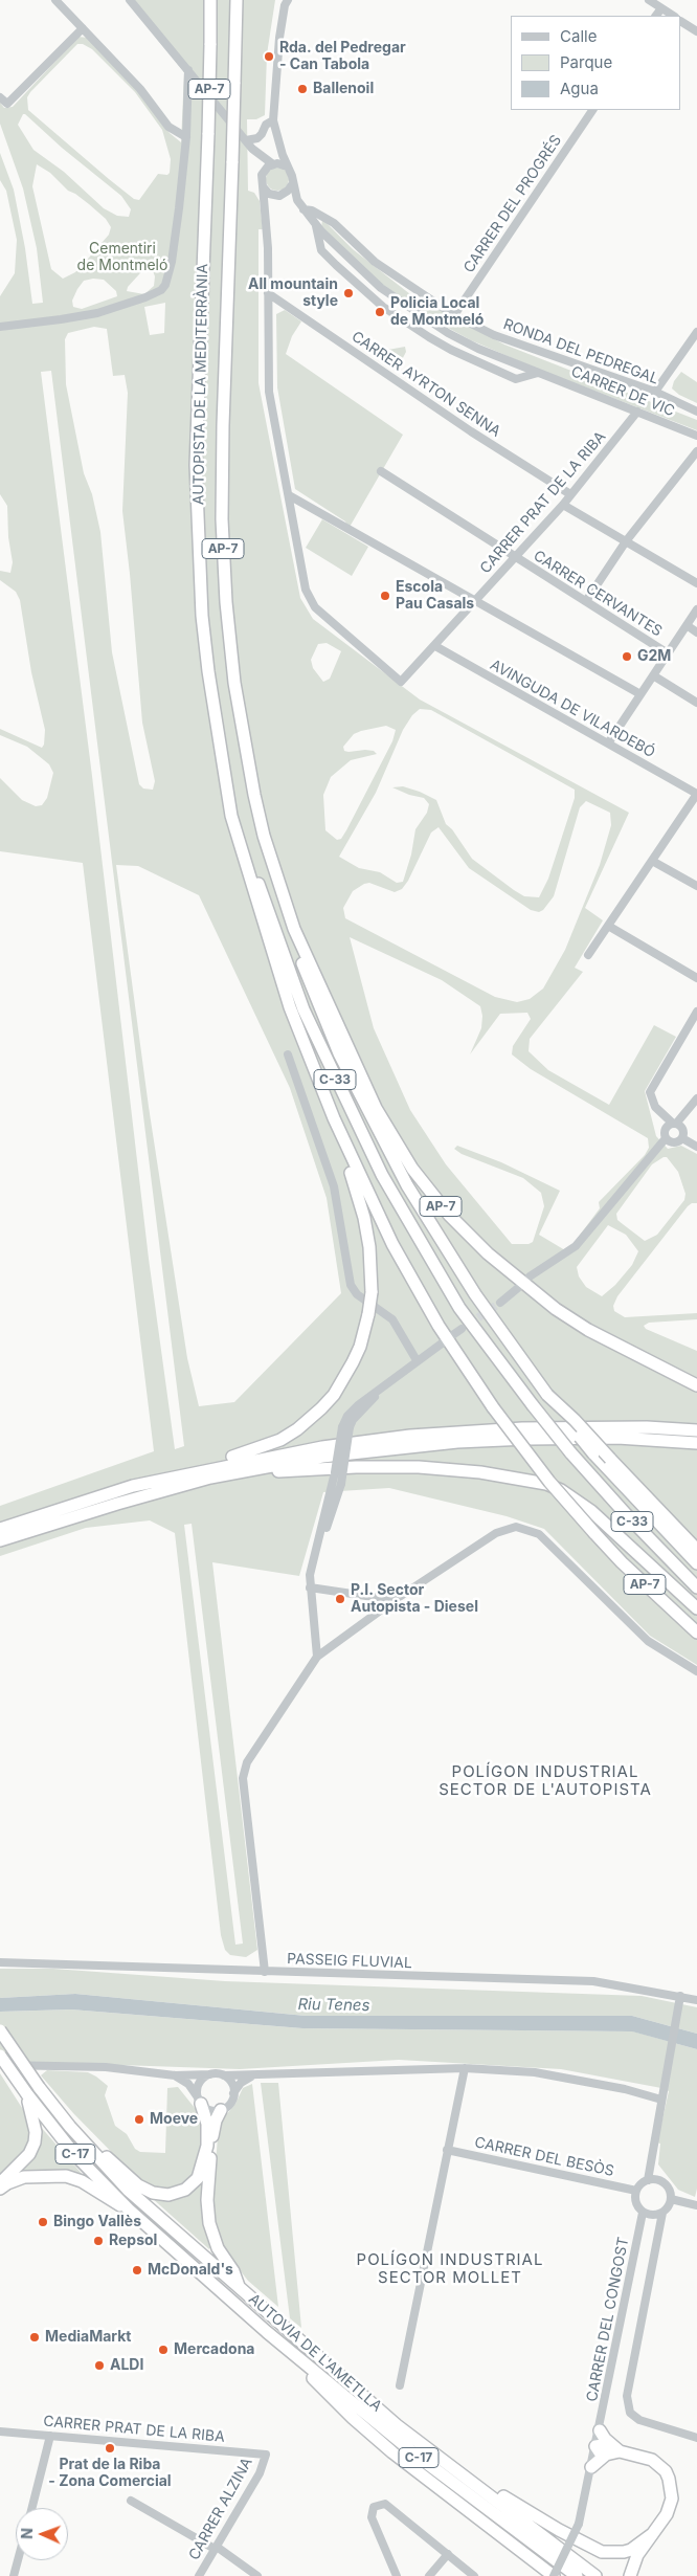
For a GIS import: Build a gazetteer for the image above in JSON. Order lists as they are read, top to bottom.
{
  "streets": {
    "highway": [
      "AP-7",
      "AUTOPISTA DE LA MEDITERRÀNIA",
      "C-33",
      "C-17",
      "AUTOVIA DE L'AMETLLA"
    ],
    "street": [
      "CARRER DEL PROGRÉS",
      "RONDA DEL PEDREGAL",
      "CARRER AYRTON SENNA",
      "CARRER DE VIC",
      "CARRER PRAT DE LA RIBA",
      "CARRER CERVANTES",
      "AVINGUDA DE VILARDEBÓ",
      "PASSEIG FLUVIAL",
      "CARRER DEL BESÒS",
      "CARRER DEL CONGOST",
      "CARRER ALZINA"
    ]
  },
  "crossings": [
    ["CARRER DEL PROGRÉS", "RONDA DEL PEDREGAL"],
    ["RONDA DEL PEDREGAL", "CARRER DE VIC"],
    ["AUTOPISTA DE LA MEDITERRÀNIA", "C-33"],
    ["CARRER AYRTON SENNA", "CARRER PRAT DE LA RIBA"],
    ["CARRER DE VIC", "CARRER PRAT DE LA RIBA"],
    ["CARRER PRAT DE LA RIBA", "CARRER CERVANTES"],
    ["CARRER PRAT DE LA RIBA", "AVINGUDA DE VILARDEBÓ"],
    ["CARRER PRAT DE LA RIBA", "CARRER ALZINA"],
    ["CARRER DEL BESÒS", "CARRER DEL CONGOST"]
  ],
  "districts": ["POLÍGON INDUSTRIAL SECTOR DE L'AUTOPISTA", "POLÍGON INDUSTRIAL SECTOR MOLLET"],
  "water": ["Riu Tenes"],
  "parks": ["Cementiri de Montmeló"],
  "places": [
    "Rda. del Pedregar - Can Tabola",
    "Ballenoil",
    "All mountain style",
    "Policia Local de Montmeló",
    "Escola Pau Casals",
    "G2M",
    "P.I. Sector Autopista - Diesel",
    "Moeve",
    "Bingo Vallès",
    "Repsol",
    "McDonald's",
    "MediaMarkt",
    "Mercadona",
    "ALDI",
    "Prat de la Riba - Zona Comercial"
  ],
  "legend": ["Calle", "Parque", "Agua"],
  "north": "left"
}
